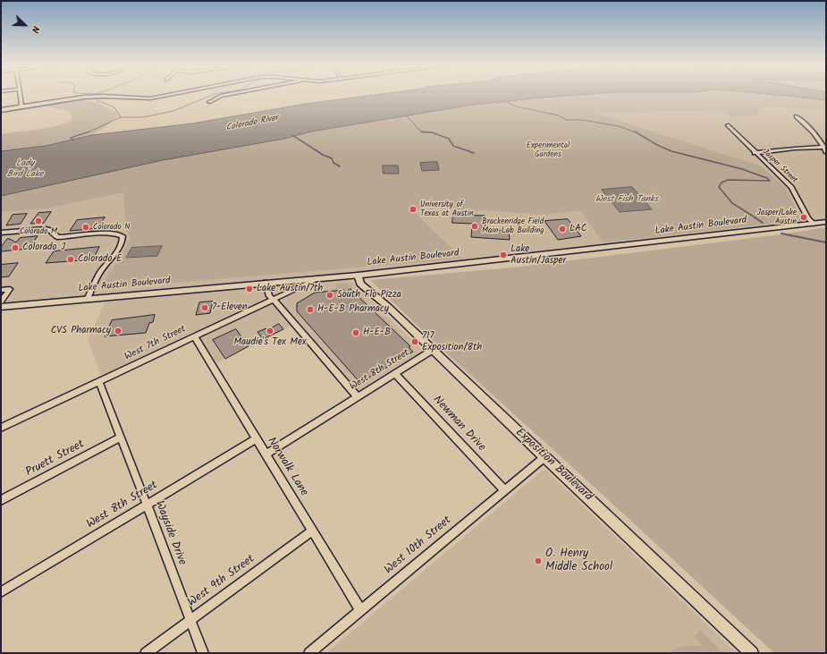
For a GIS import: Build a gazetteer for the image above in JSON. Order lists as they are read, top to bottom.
{
  "streets": {
    "main road": ["Lake Austin Boulevard"],
    "street": [
      "Jasper Street",
      "West 7th Street",
      "West 8th Street",
      "Newman Drive",
      "Pruett Street",
      "Exposition Boulevard",
      "Norwalk Lane",
      "Wayside Drive",
      "West 10th Street",
      "West 9th Street"
    ]
  },
  "crossings": [
    ["Jasper Street", "Lake Austin Boulevard"],
    ["Lake Austin Boulevard", "West 7th Street"],
    ["Lake Austin Boulevard", "Exposition Boulevard"],
    ["West 7th Street", "Norwalk Lane"],
    ["West 7th Street", "Wayside Drive"],
    ["West 8th Street", "Newman Drive"],
    ["West 8th Street", "Exposition Boulevard"],
    ["West 8th Street", "Norwalk Lane"],
    ["West 8th Street", "Wayside Drive"],
    ["Newman Drive", "West 10th Street"],
    ["Pruett Street", "Wayside Drive"],
    ["Exposition Boulevard", "West 10th Street"],
    ["Norwalk Lane", "West 10th Street"],
    ["Norwalk Lane", "West 9th Street"],
    ["Wayside Drive", "West 9th Street"]
  ],
  "water": ["Colorado River", "Lady Bird Lake", "West Fish Tanks"],
  "parks": ["Experimental Gardens"],
  "places": [
    "University of Texas at Austin",
    "Jasper/Lake Austin",
    "Colorado M",
    "Brackenridge Field Main Lab Building",
    "Colorado N",
    "LAC",
    "Colorado J",
    "Lake Austin/Jasper",
    "Colorado E",
    "Lake Austin/7th",
    "South Flo Pizza",
    "7-Eleven",
    "H-E-B Pharmacy",
    "CVS Pharmacy",
    "Maudie's Tex Mex",
    "H-E-B",
    "717 Exposition/8th",
    "O. Henry Middle School"
  ],
  "north": "bottom right"
}
